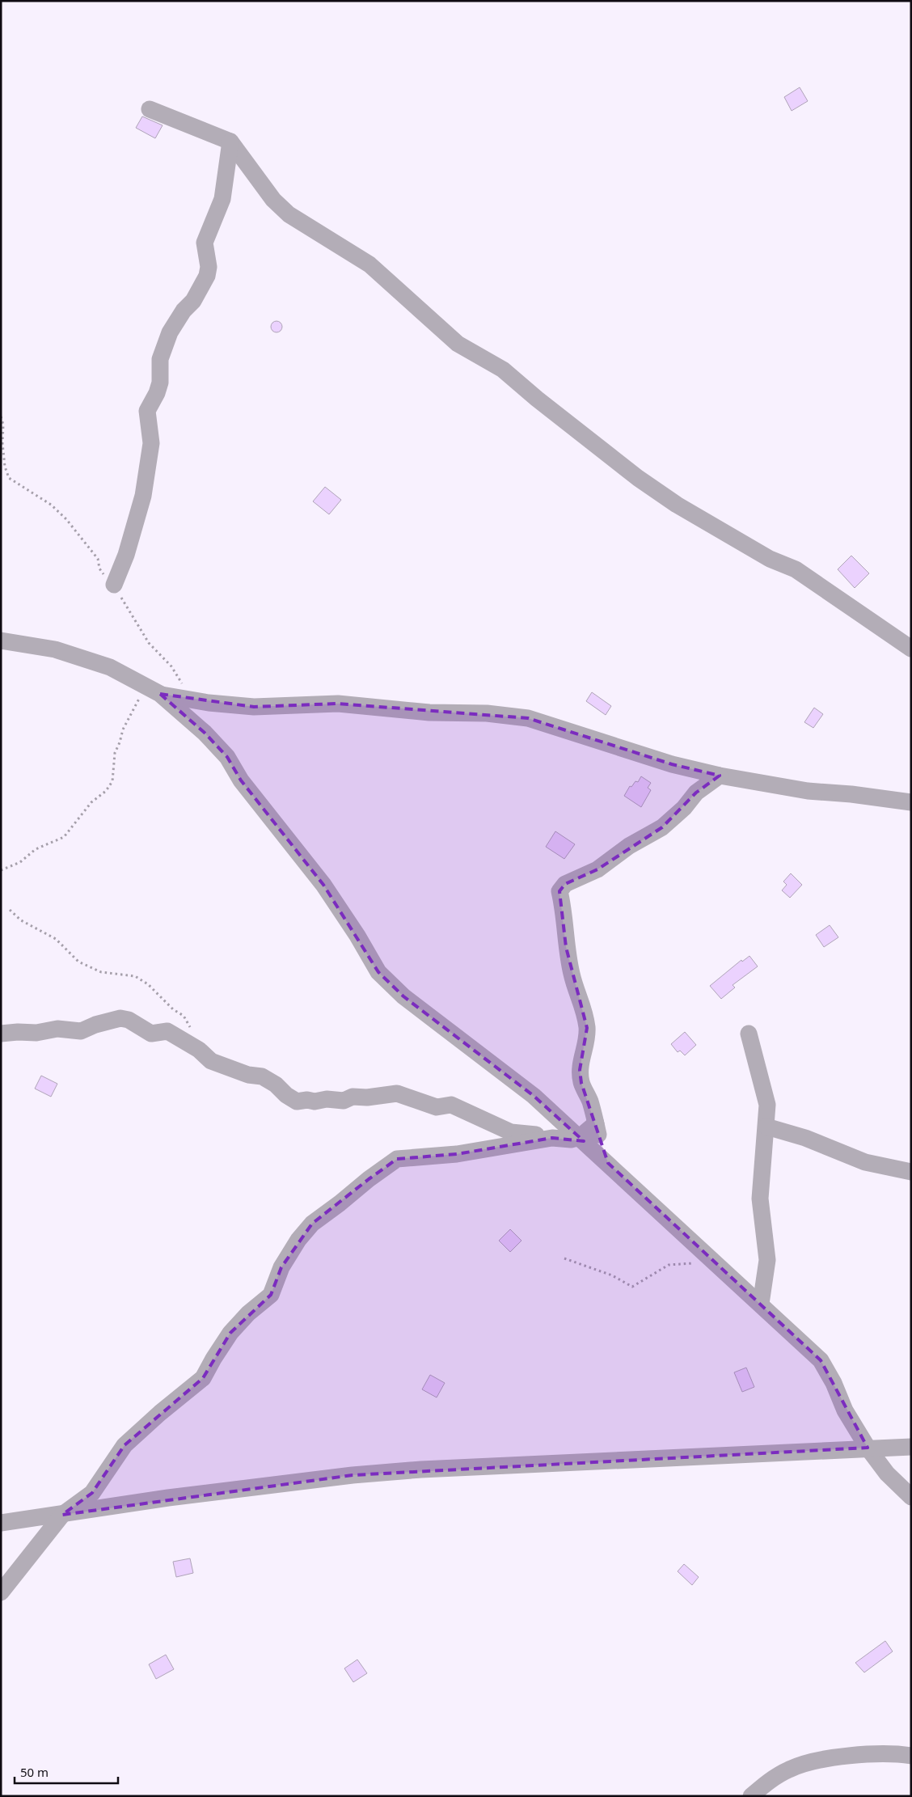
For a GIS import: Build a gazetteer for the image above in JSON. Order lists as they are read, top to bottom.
{
  "scale_bar": "50 m"
}
